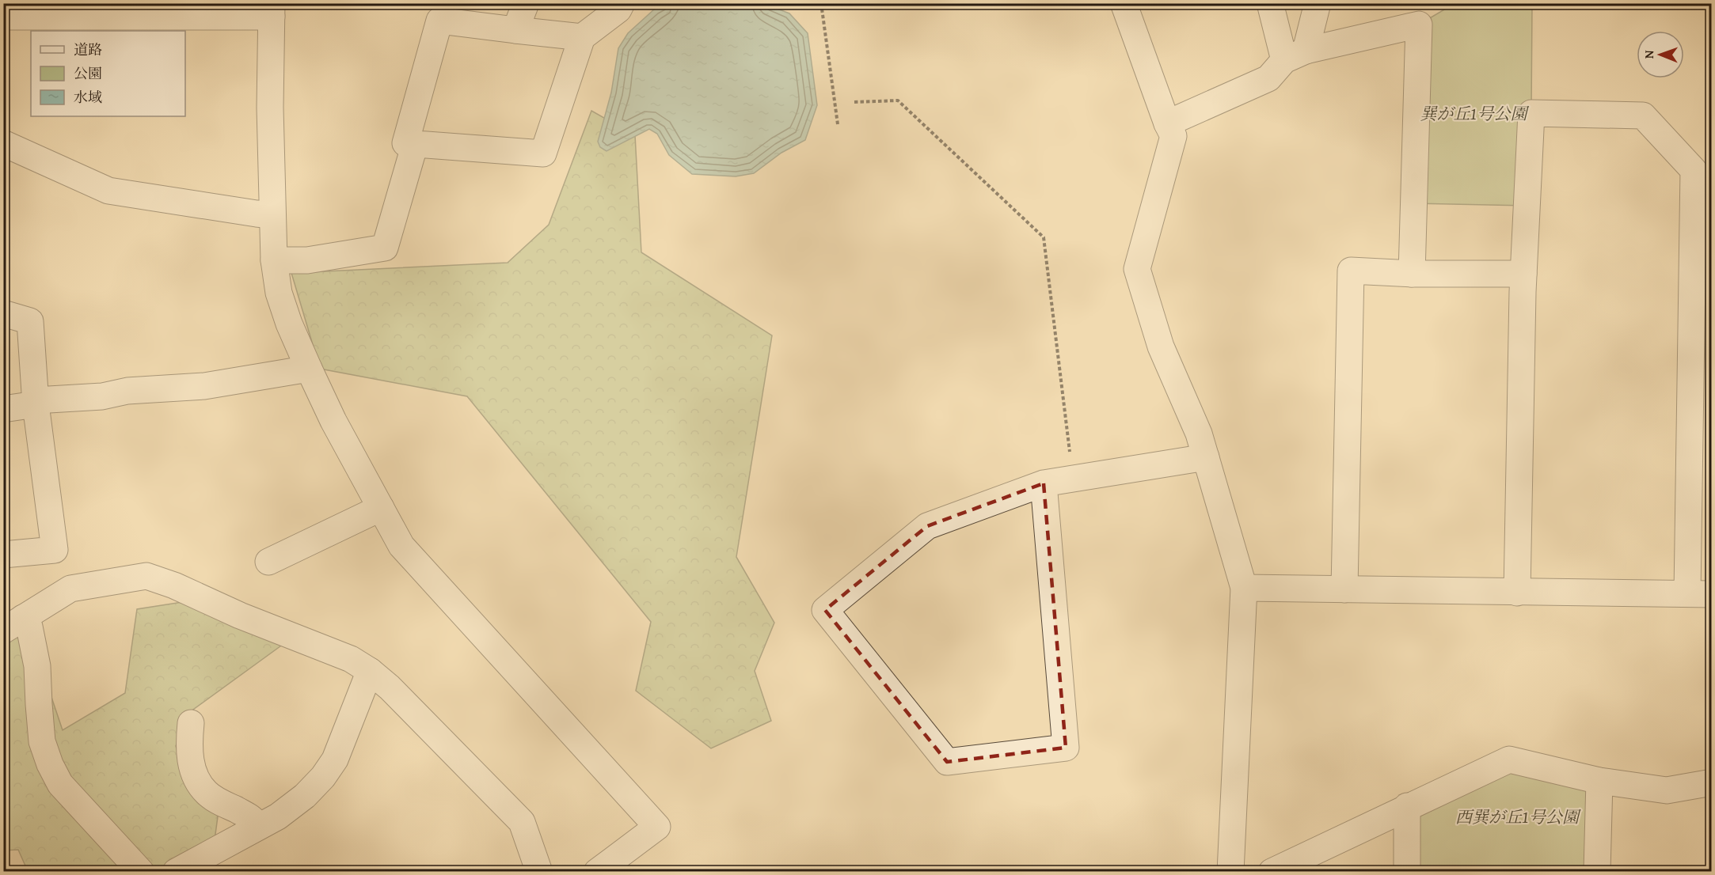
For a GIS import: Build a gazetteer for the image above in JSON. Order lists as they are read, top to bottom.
{
  "parks": ["巽が丘1号公園", "西巽が丘1号公園"],
  "legend": ["道路", "公園", "水域"],
  "north": "left"
}
